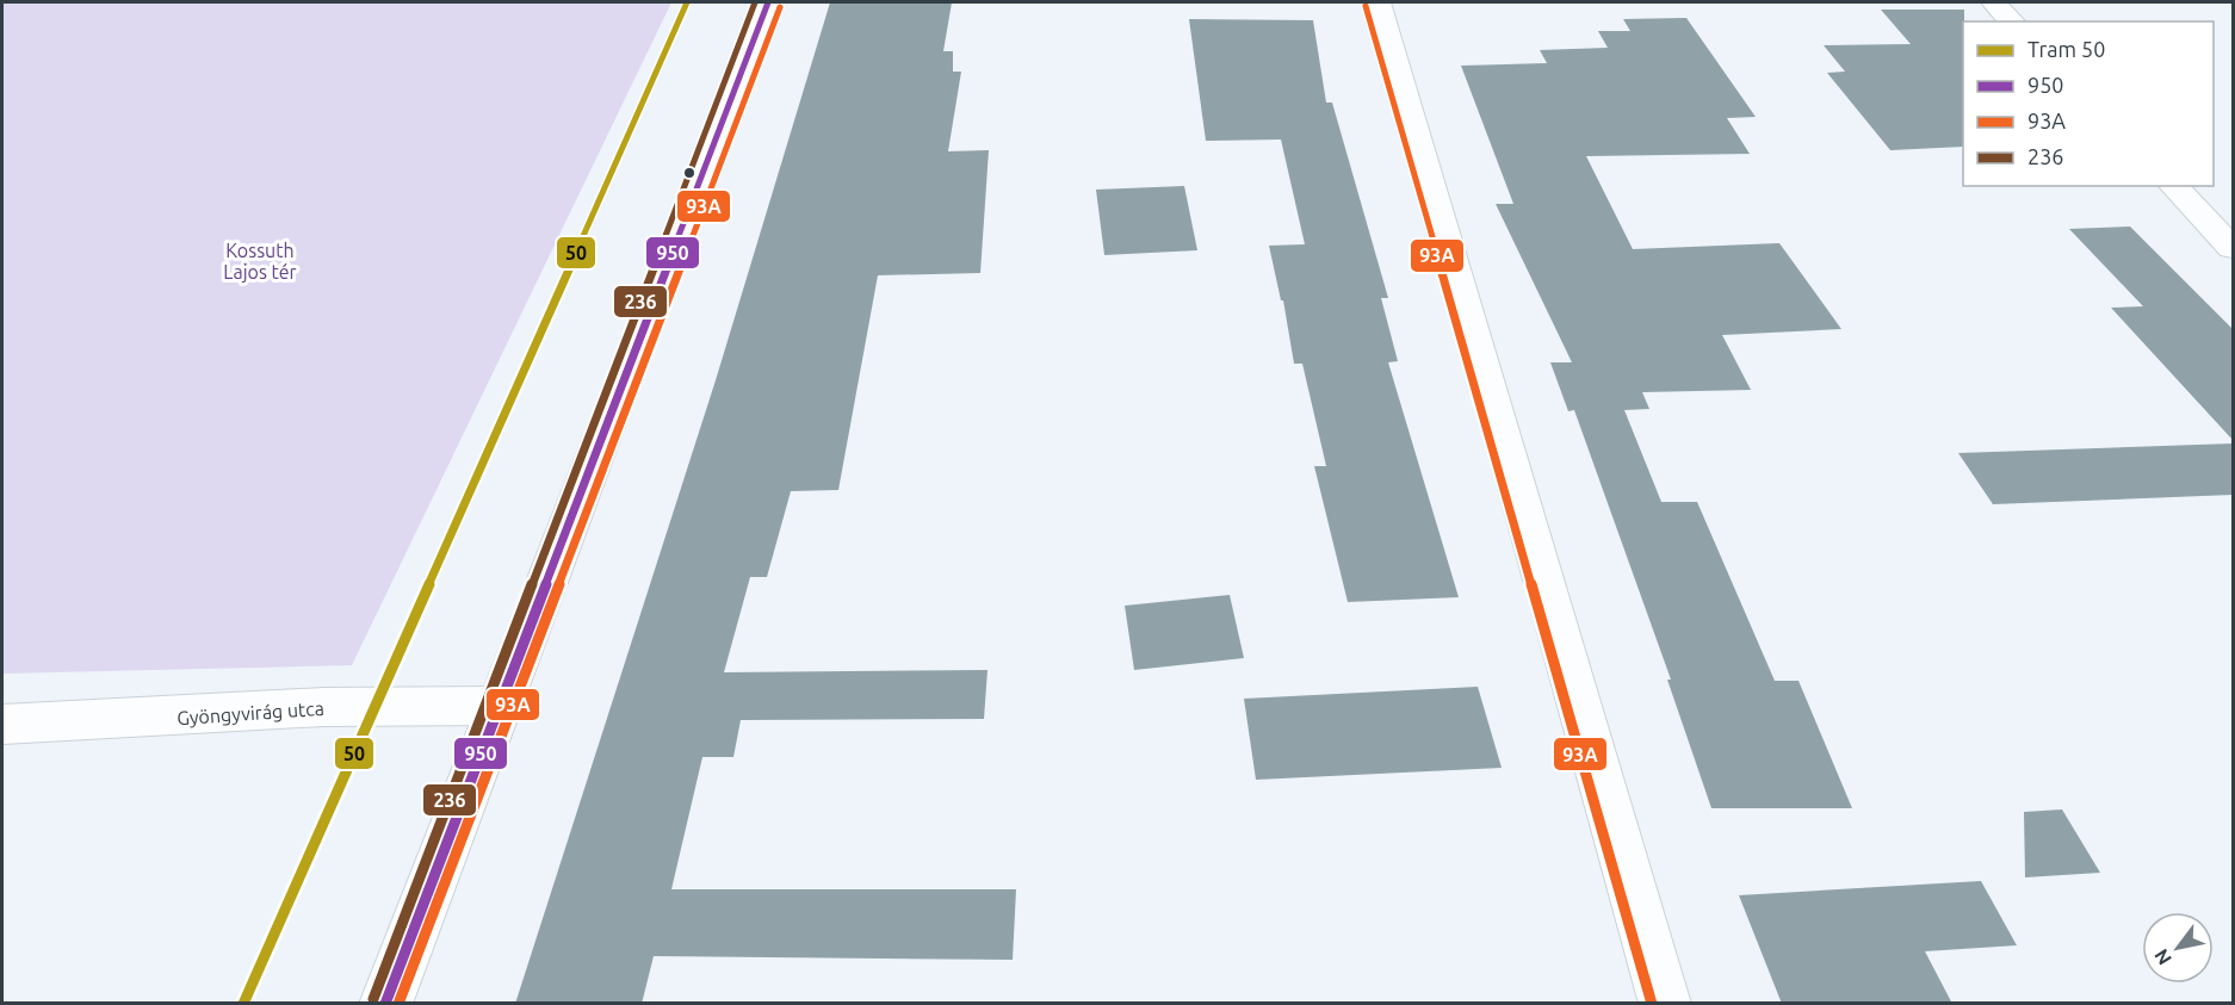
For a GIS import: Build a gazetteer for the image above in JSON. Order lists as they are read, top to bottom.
{
  "streets": {
    "street": ["Gyöngyvirág utca"]
  },
  "parks": ["Kossuth Lajos tér"],
  "lines": [
    "tram line 50",
    "transit line 950",
    "transit line 236",
    "transit line 93A"
  ],
  "legend": [
    "Tram 50",
    "950",
    "93A",
    "236"
  ],
  "north": "bottom left"
}
